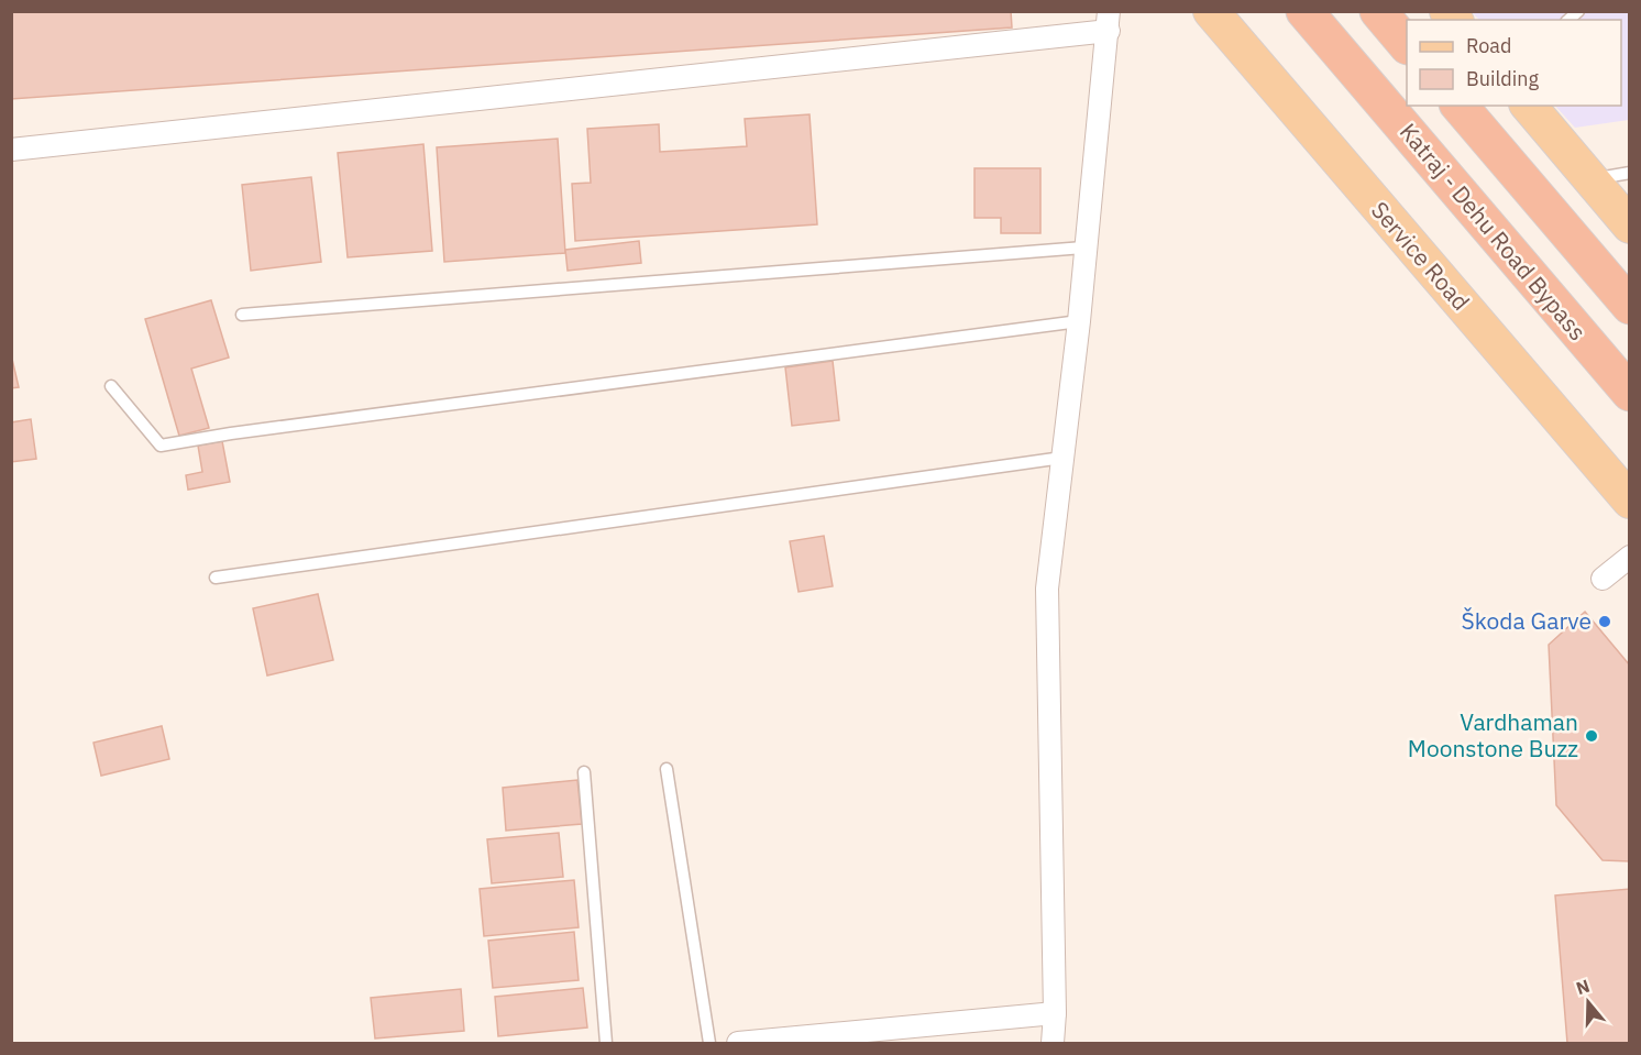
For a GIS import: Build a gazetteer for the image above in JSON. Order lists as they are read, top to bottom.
{
  "streets": {
    "highway": ["Katraj - Dehu Road Bypass"],
    "main road": ["Service Road"]
  },
  "places": ["Škoda Garve", "Vardhaman Moonstone Buzz"],
  "legend": ["Road", "Building"],
  "north": "top"
}
